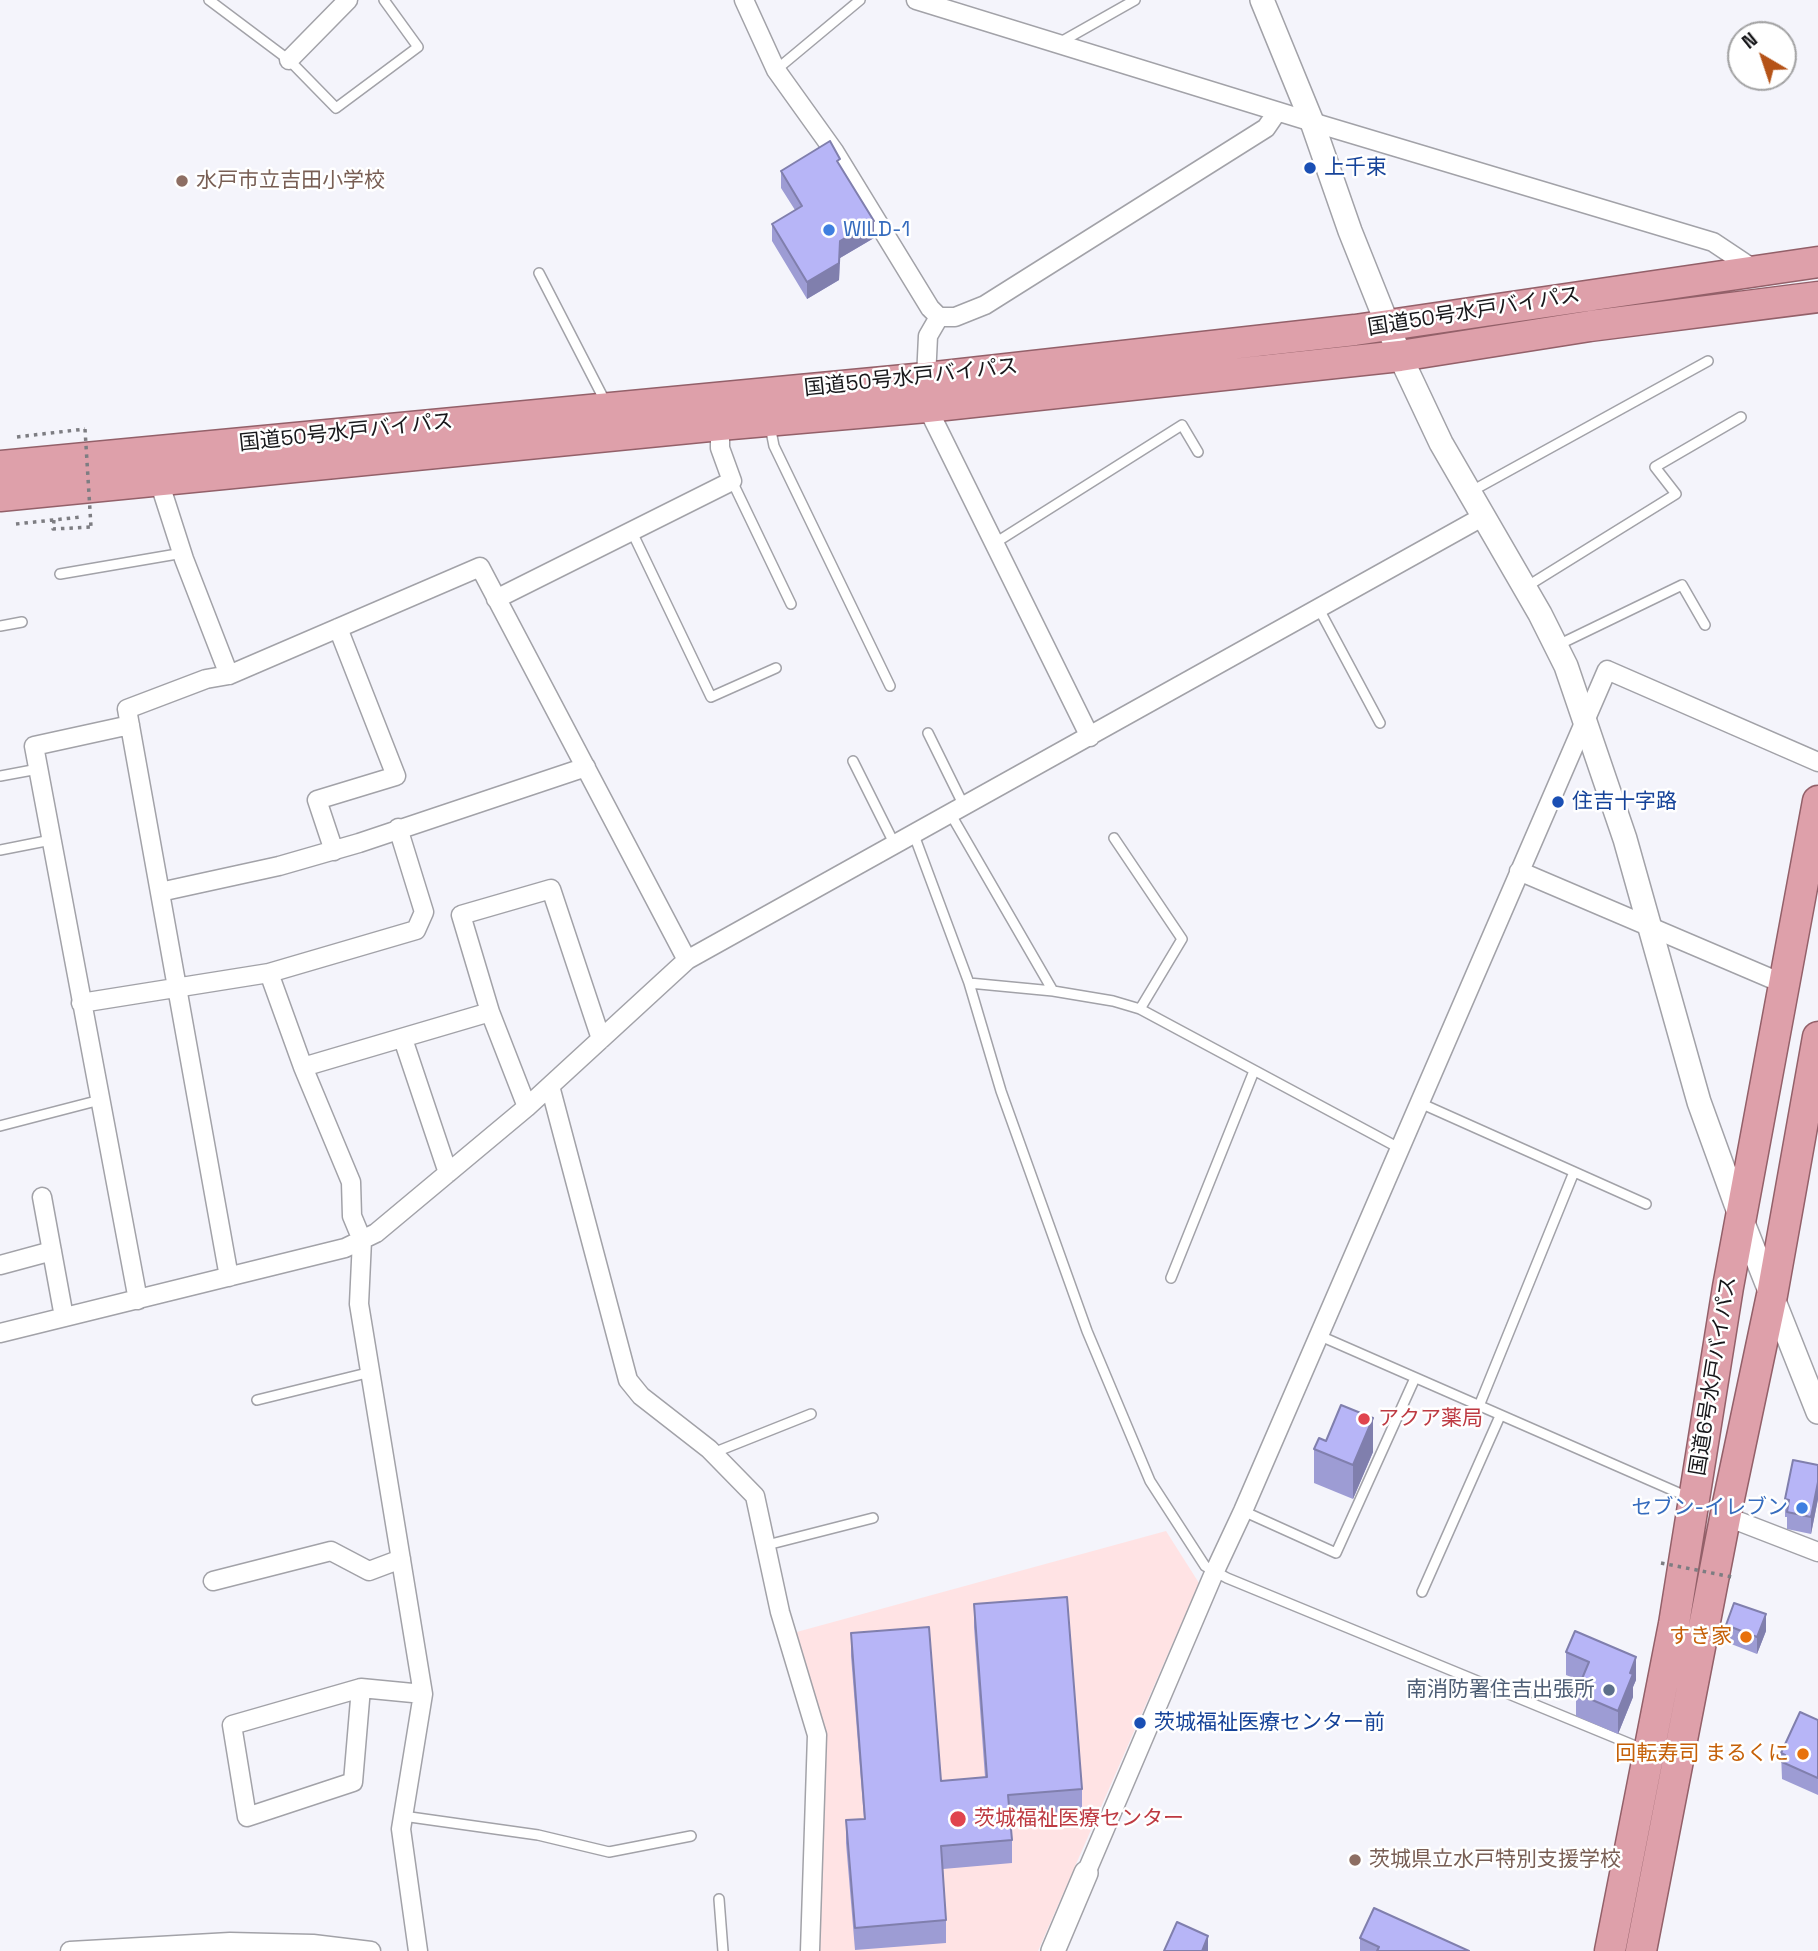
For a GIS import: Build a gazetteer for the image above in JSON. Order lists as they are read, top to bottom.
{
  "streets": {
    "highway": ["国道50号水戸バイパス", "国道6号水戸バイパス"]
  },
  "places": [
    "上千束",
    "水戸市立吉田小学校",
    "WILD-1",
    "住吉十字路",
    "アクア薬局",
    "セブン-イレブン",
    "すき家",
    "南消防署住吉出張所",
    "茨城福祉医療センター前",
    "回転寿司 まるくに",
    "茨城福祉医療センター",
    "茨城県立水戸特別支援学校"
  ],
  "north": "top left"
}
